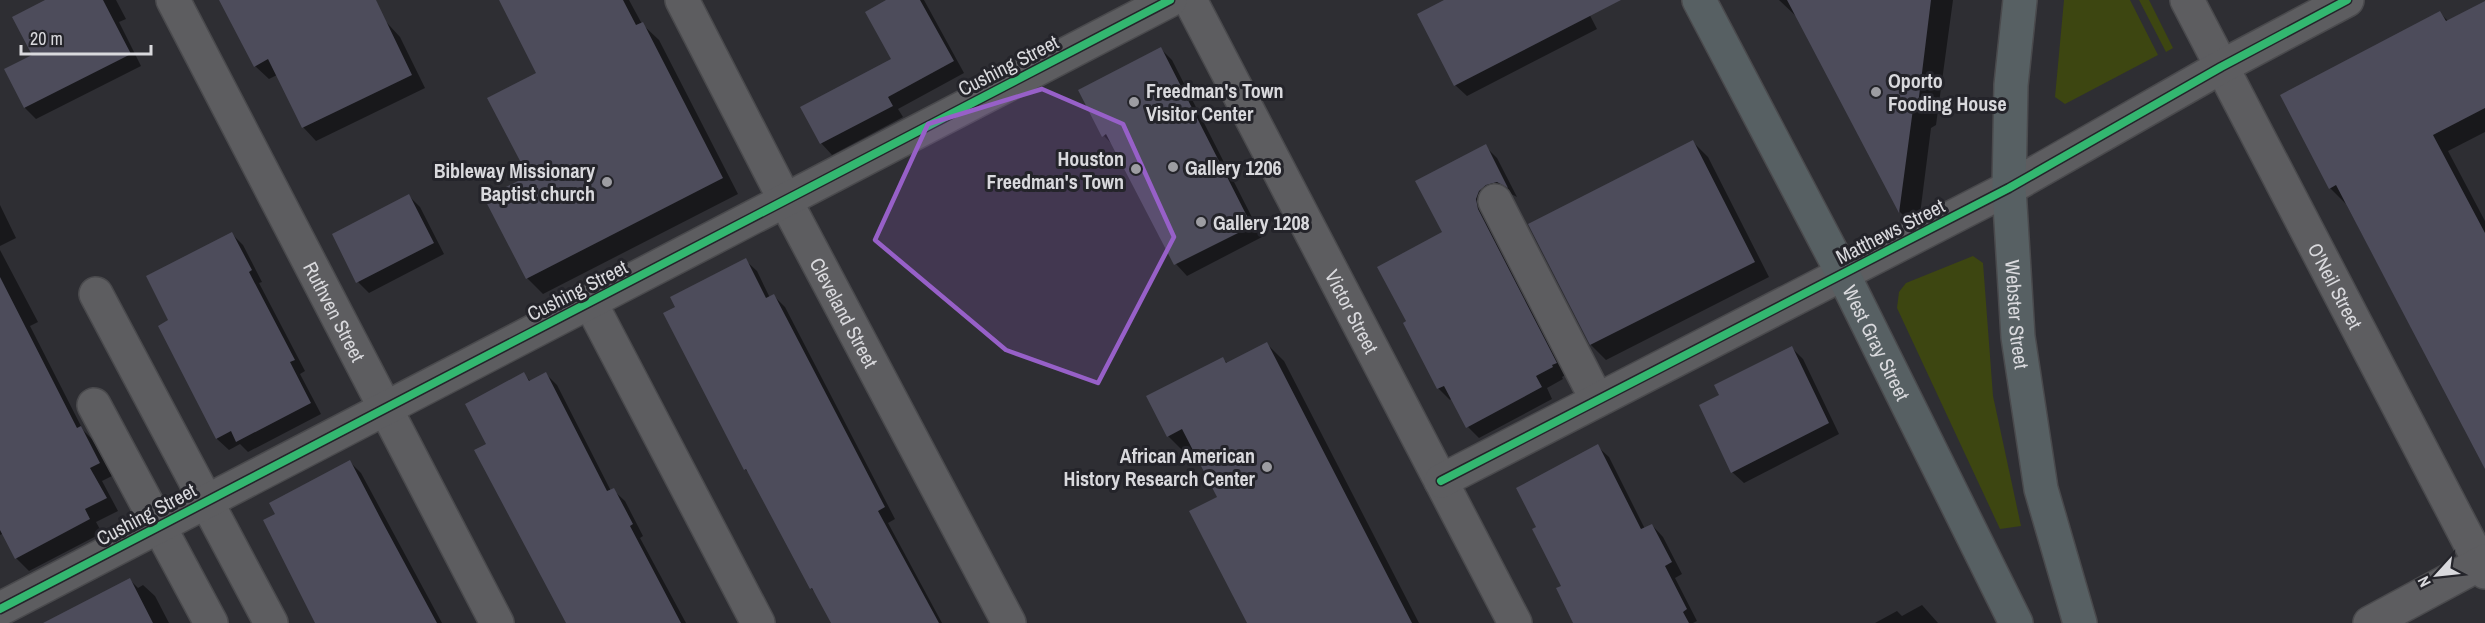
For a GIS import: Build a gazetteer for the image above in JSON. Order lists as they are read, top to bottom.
{
  "streets": {
    "main road": ["Webster Street", "West Gray Street"],
    "street": [
      "Cushing Street",
      "Matthews Street",
      "O'Neil Street",
      "Ruthven Street",
      "Victor Street",
      "Cleveland Street"
    ]
  },
  "crossings": [
    ["Cushing Street", "Ruthven Street"],
    ["Cushing Street", "Cleveland Street"],
    ["Matthews Street", "O'Neil Street"],
    ["Matthews Street", "Victor Street"],
    ["Matthews Street", "Webster Street"],
    ["Matthews Street", "West Gray Street"]
  ],
  "places": [
    "Oporto Fooding House",
    "Freedman's Town Visitor Center",
    "Gallery 1206",
    "Houston Freedman's Town",
    "Bibleway Missionary Baptist church",
    "Gallery 1208",
    "African American History Research Center"
  ],
  "scale_bar": "20 m",
  "north": "bottom left"
}
